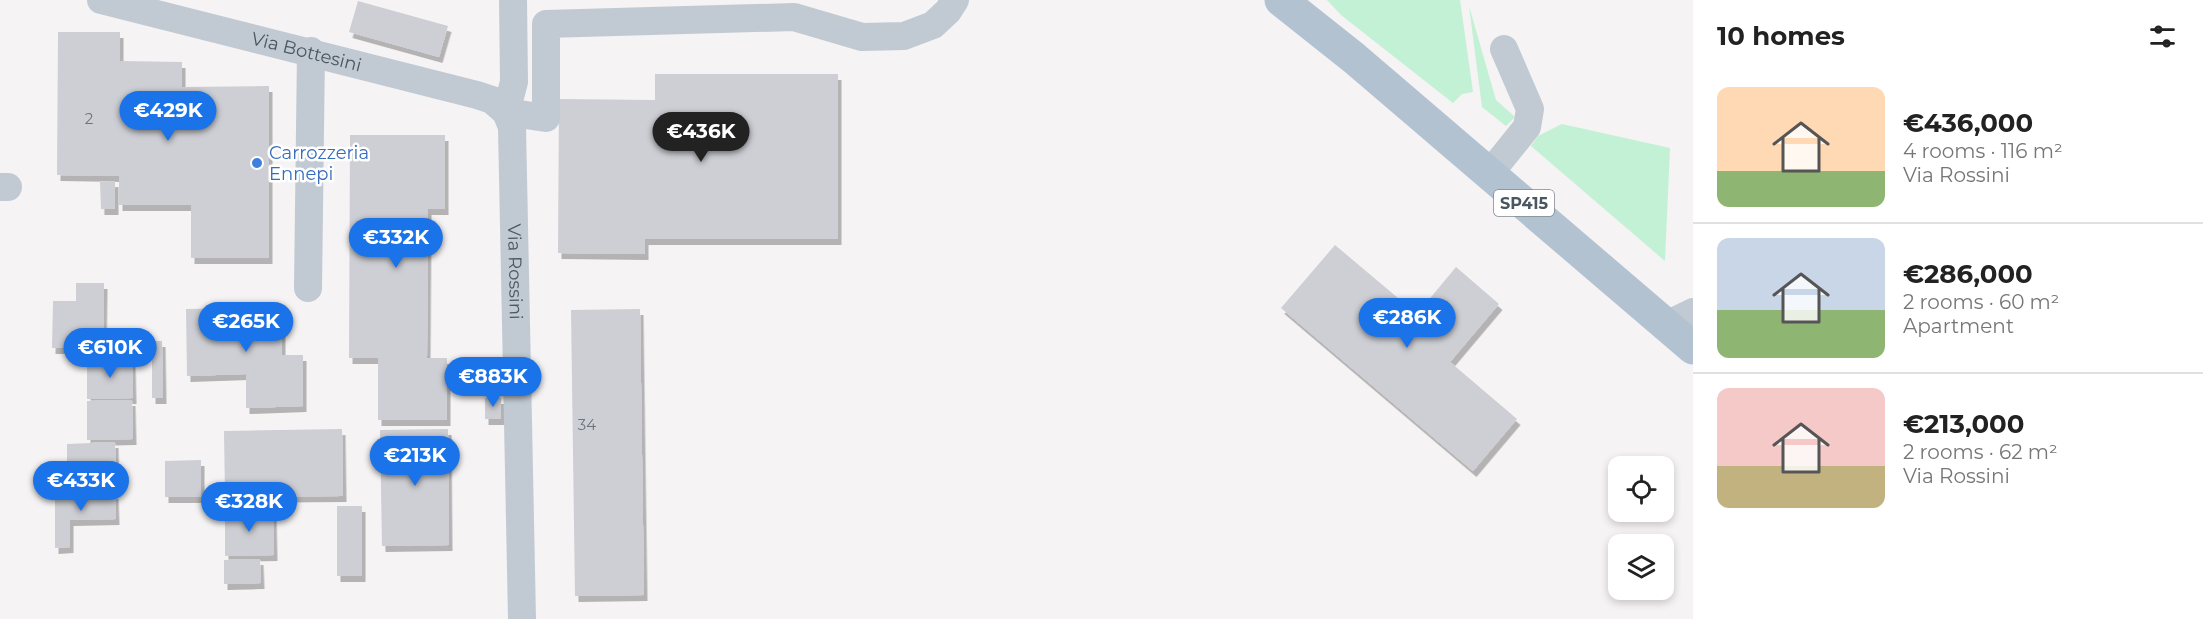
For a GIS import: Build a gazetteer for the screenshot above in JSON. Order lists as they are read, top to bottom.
{
  "streets": {
    "main road": ["SP415"],
    "street": ["Via Bottesini", "Via Rossini"]
  },
  "crossings": [
    ["Via Bottesini", "Via Rossini"]
  ],
  "places": ["Carrozzeria Ennepi"],
  "house_numbers": ["2", "34"],
  "page": {
    "heading": "10 homes",
    "list": [
      {
        "name": "€436,000",
        "note": "4 rooms · 116 m² · Via Rossini"
      },
      {
        "name": "€286,000",
        "note": "2 rooms · 60 m² · Apartment"
      },
      {
        "name": "€213,000",
        "note": "2 rooms · 62 m² · Via Rossini"
      }
    ],
    "price": [
      "€429K",
      "€436K",
      "€332K",
      "€286K",
      "€265K",
      "€610K",
      "€883K",
      "€213K",
      "€433K",
      "€328K"
    ]
  }
}
